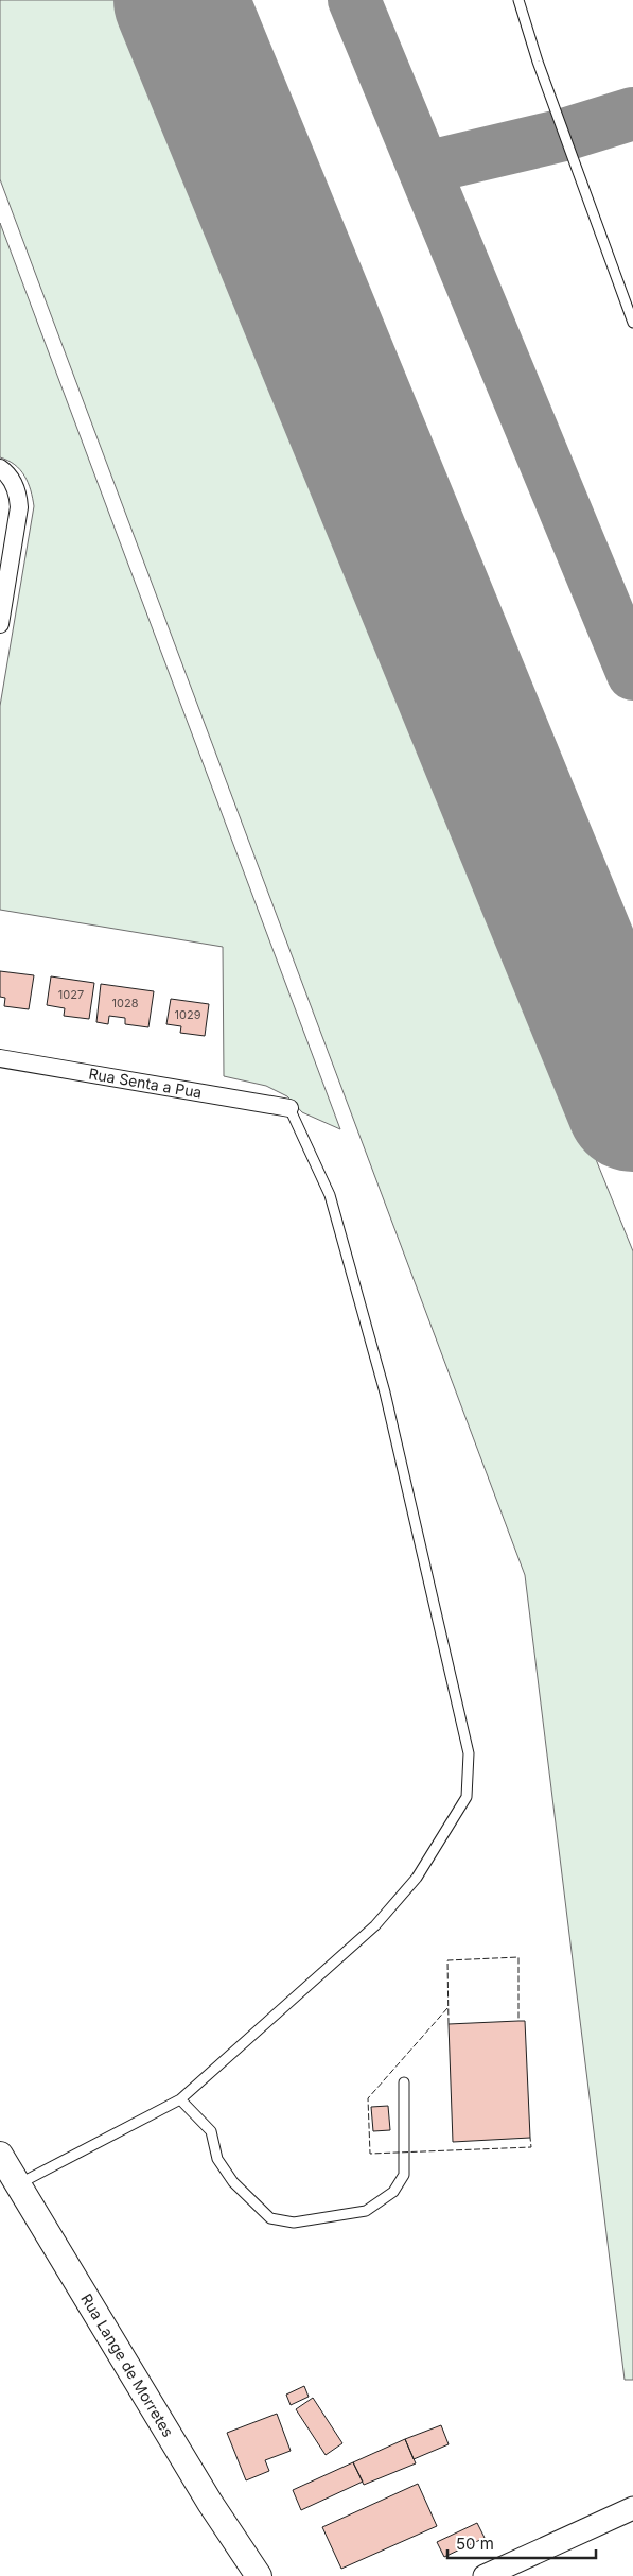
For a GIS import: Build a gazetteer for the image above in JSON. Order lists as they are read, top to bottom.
{
  "streets": {
    "main road": ["Rua Lange de Morretes"],
    "street": ["Rua Senta a Pua"]
  },
  "house_numbers": ["1027", "1028", "1029"],
  "scale_bar": "50 m"
}
